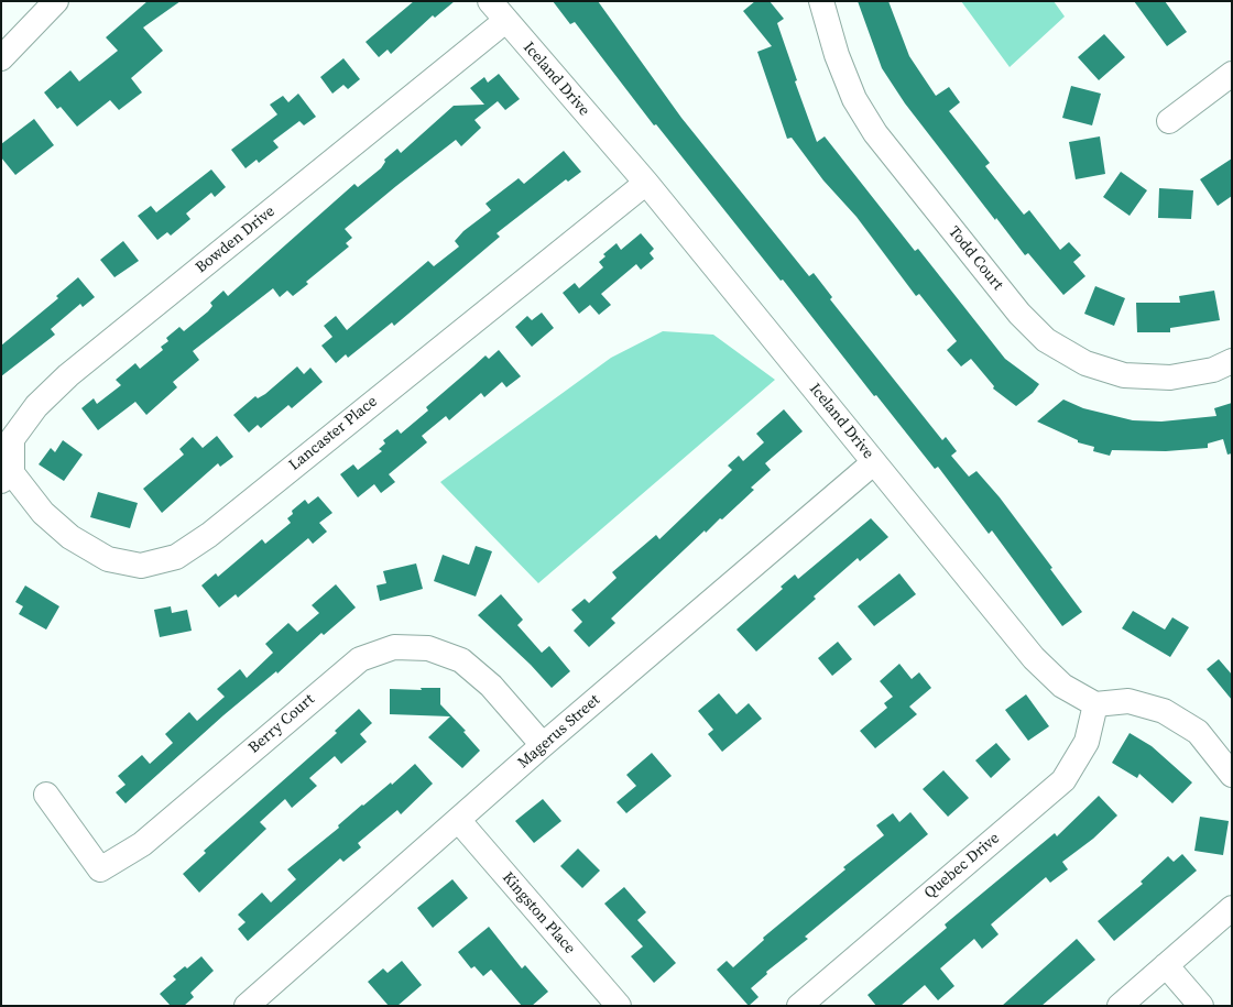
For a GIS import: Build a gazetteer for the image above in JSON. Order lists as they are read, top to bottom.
{
  "streets": {
    "street": [
      "Iceland Drive",
      "Bowden Drive",
      "Todd Court",
      "Lancaster Place",
      "Berry Court",
      "Magerus Street",
      "Quebec Drive",
      "Kingston Place"
    ]
  },
  "crossings": [
    ["Iceland Drive", "Bowden Drive"],
    ["Iceland Drive", "Lancaster Place"],
    ["Iceland Drive", "Magerus Street"],
    ["Iceland Drive", "Quebec Drive"],
    ["Bowden Drive", "Lancaster Place"],
    ["Berry Court", "Magerus Street"],
    ["Magerus Street", "Kingston Place"]
  ]
}
